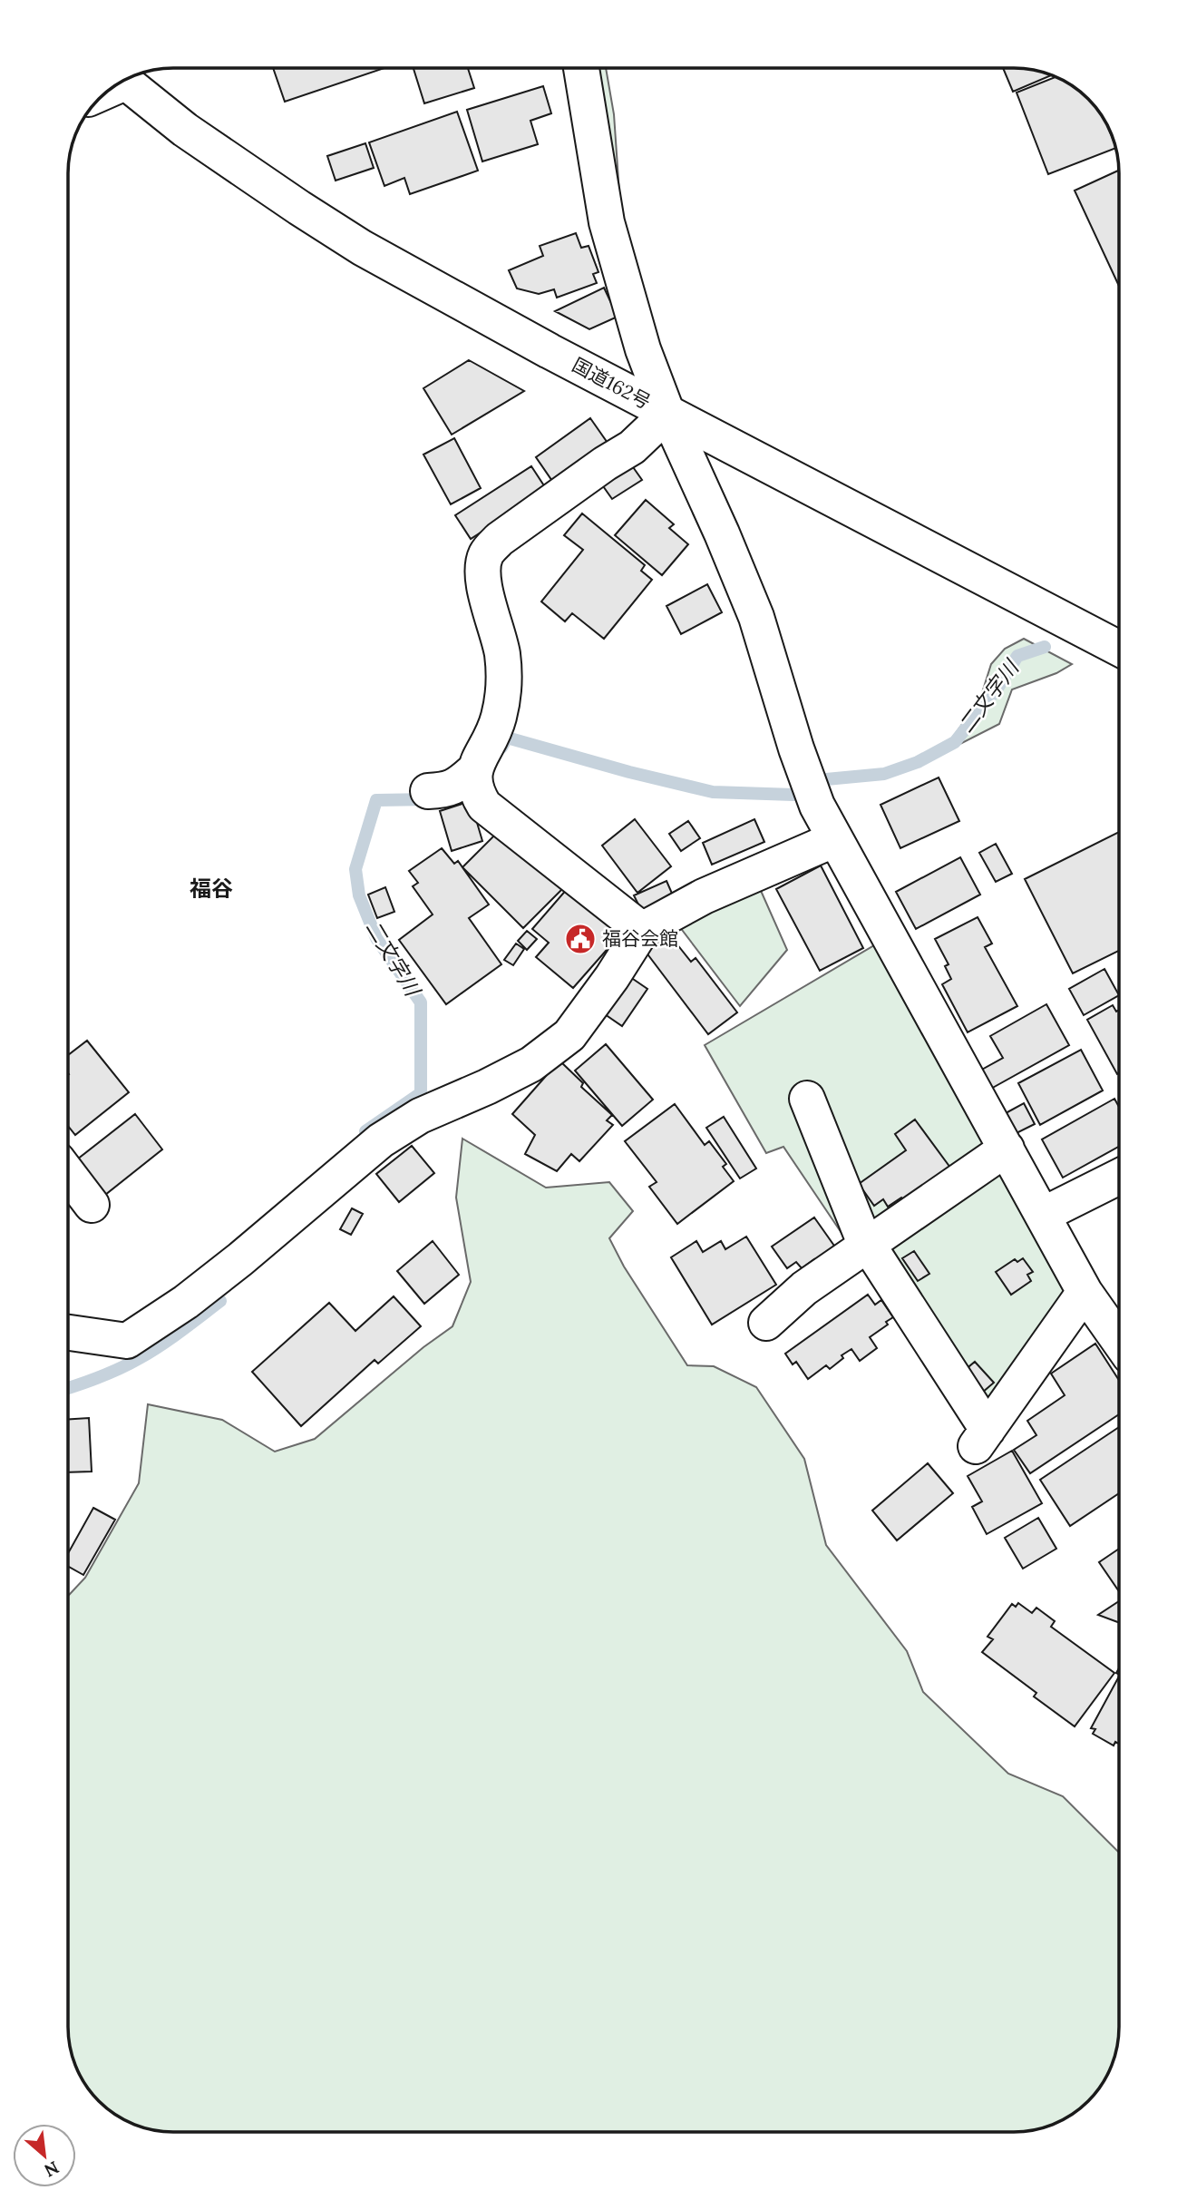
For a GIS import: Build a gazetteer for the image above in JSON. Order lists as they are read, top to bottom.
{
  "streets": {
    "main road": ["国道162号"]
  },
  "districts": ["福谷"],
  "water": ["二文字川"],
  "places": {
    "public building": ["福谷会館"]
  },
  "north": "bottom right"
}
